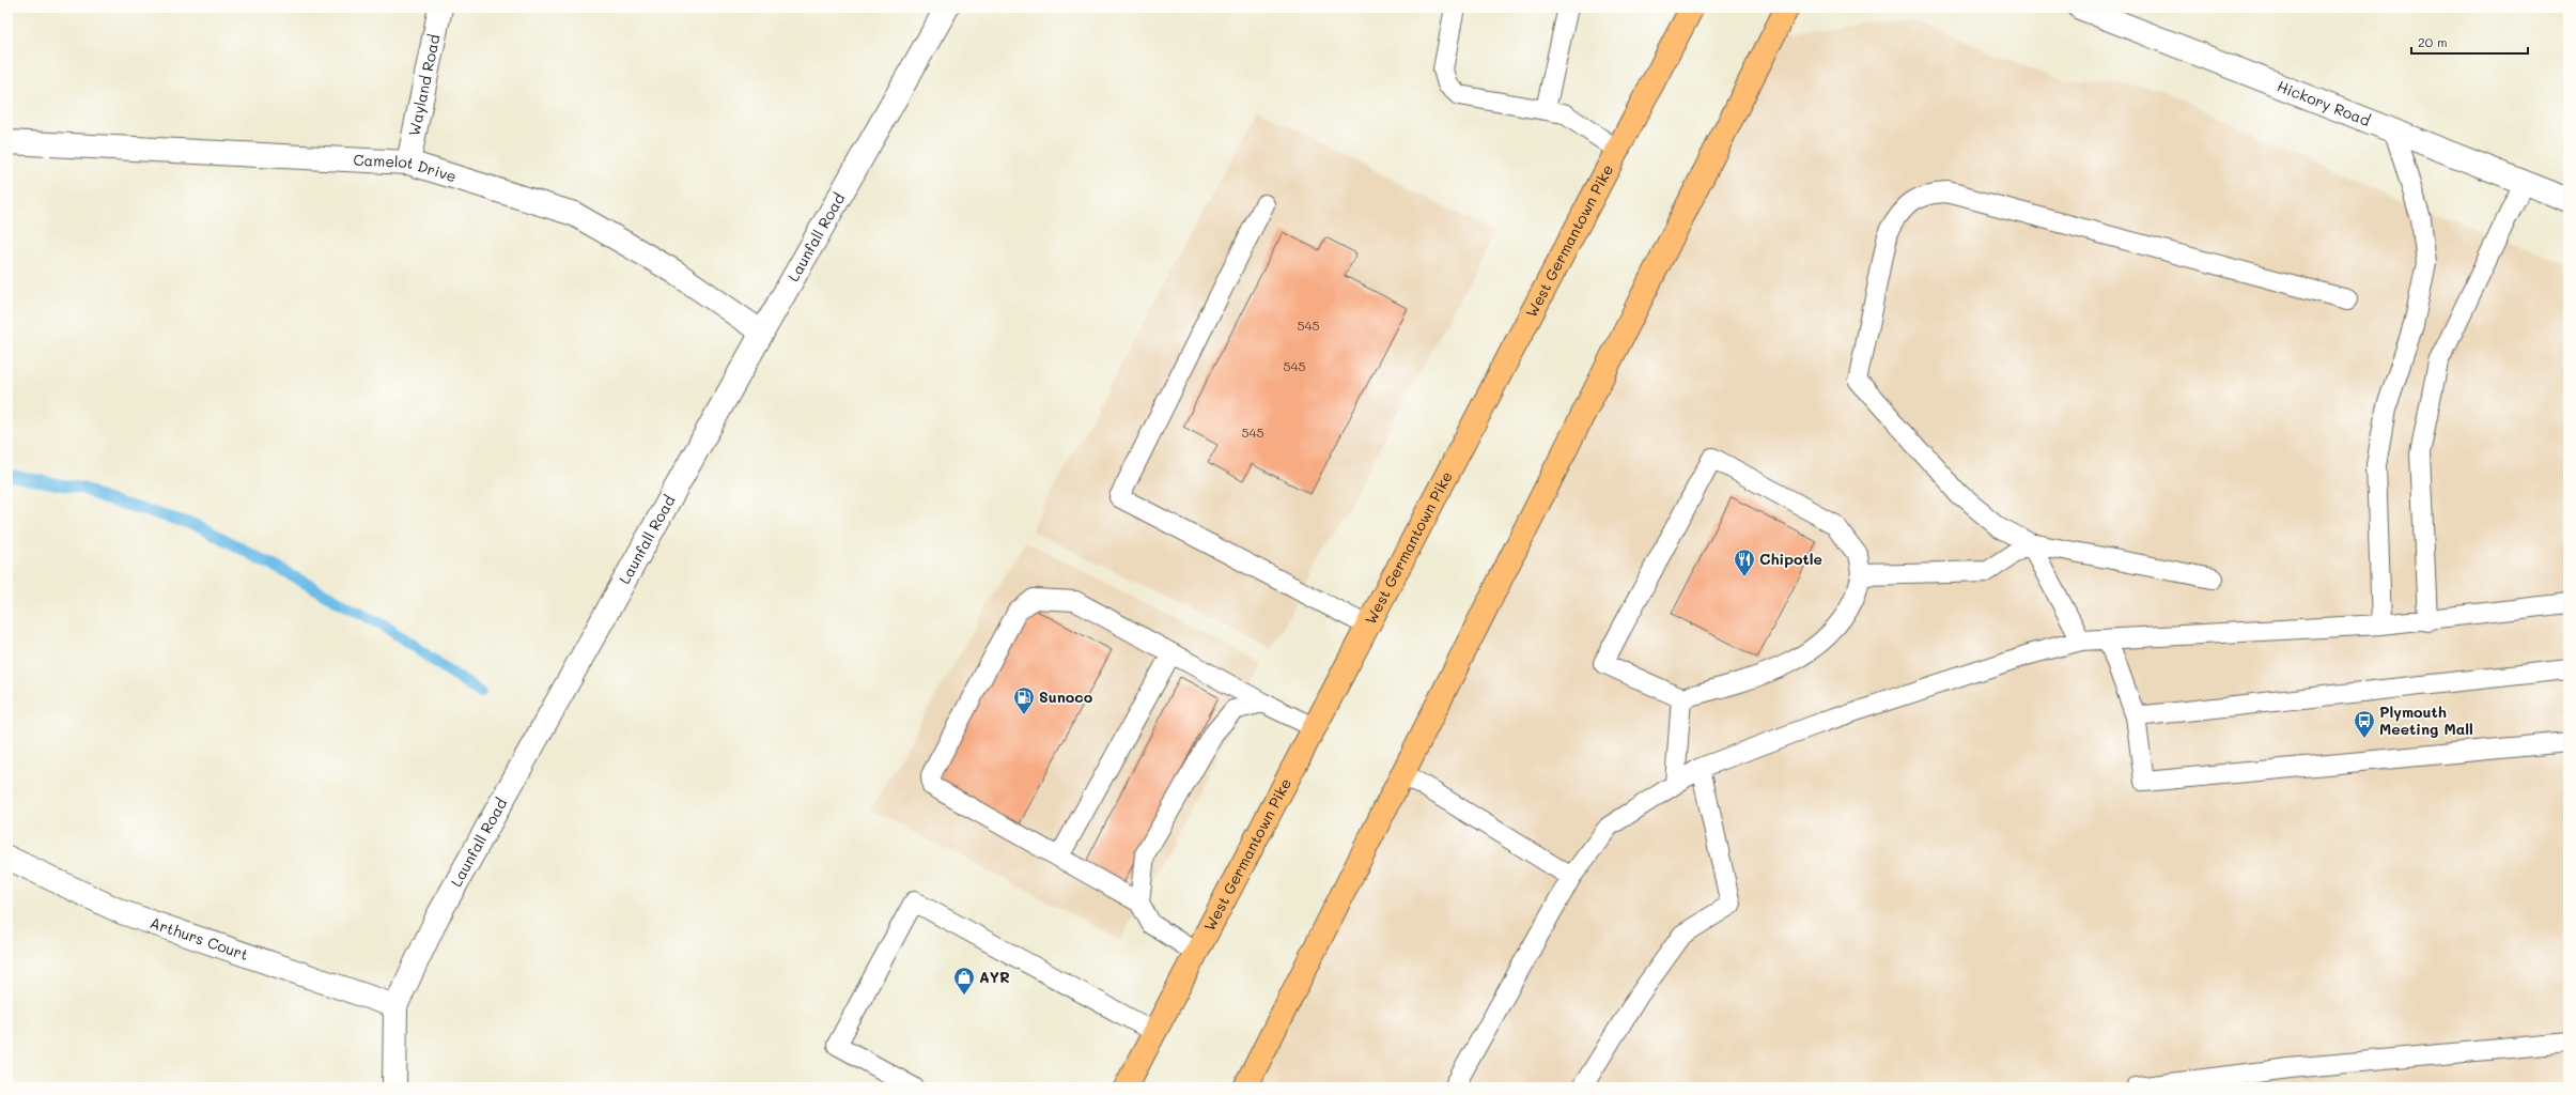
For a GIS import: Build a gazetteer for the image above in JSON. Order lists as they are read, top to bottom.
{
  "streets": {
    "main road": ["West Germantown Pike"],
    "street": [
      "Wayland Road",
      "Hickory Road",
      "Camelot Drive",
      "Launfall Road",
      "Arthurs Court"
    ]
  },
  "crossings": [
    ["Wayland Road", "Camelot Drive"],
    ["Camelot Drive", "Launfall Road"],
    ["Launfall Road", "Arthurs Court"]
  ],
  "places": {
    "restaurant": ["Chipotle"],
    "fuel station": ["Sunoco"],
    "bus stop": ["Plymouth Meeting Mall"],
    "shop": ["AYR"]
  },
  "house_numbers": ["545", "545", "545"],
  "scale_bar": "20 m"
}
